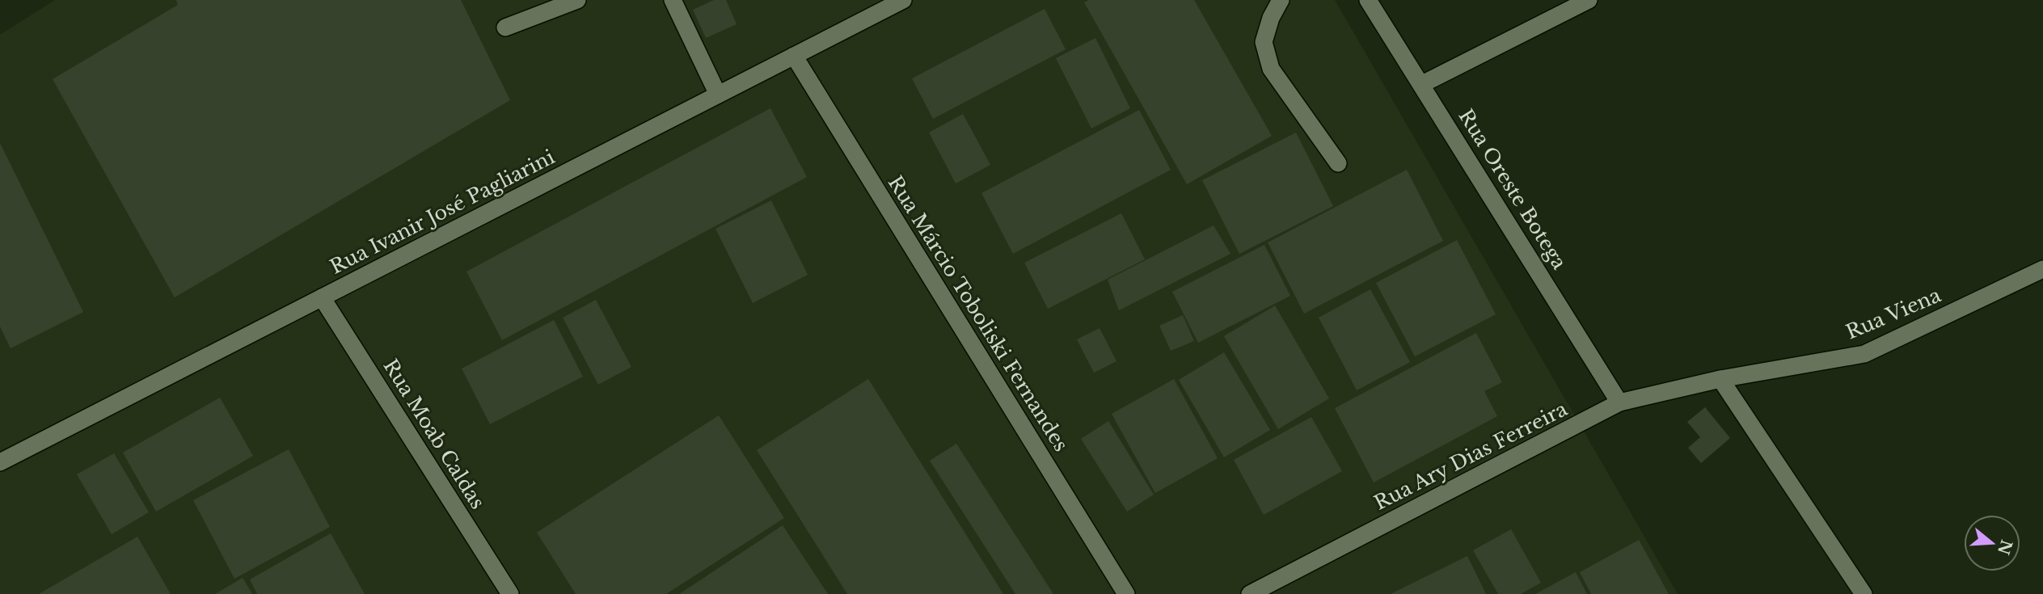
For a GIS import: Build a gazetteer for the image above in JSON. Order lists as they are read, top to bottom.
{
  "streets": {
    "street": [
      "Rua Oreste Botega",
      "Rua Ivanir José Pagliarini",
      "Rua Márcio Toboliski Fernandes",
      "Rua Viena",
      "Rua Moab Caldas",
      "Rua Ary Dias Ferreira"
    ]
  },
  "crossings": [
    ["Rua Oreste Botega", "Rua Ary Dias Ferreira"],
    ["Rua Ivanir José Pagliarini", "Rua Márcio Toboliski Fernandes"],
    ["Rua Ivanir José Pagliarini", "Rua Moab Caldas"],
    ["Rua Viena", "Rua Ary Dias Ferreira"]
  ],
  "north": "right"
}
